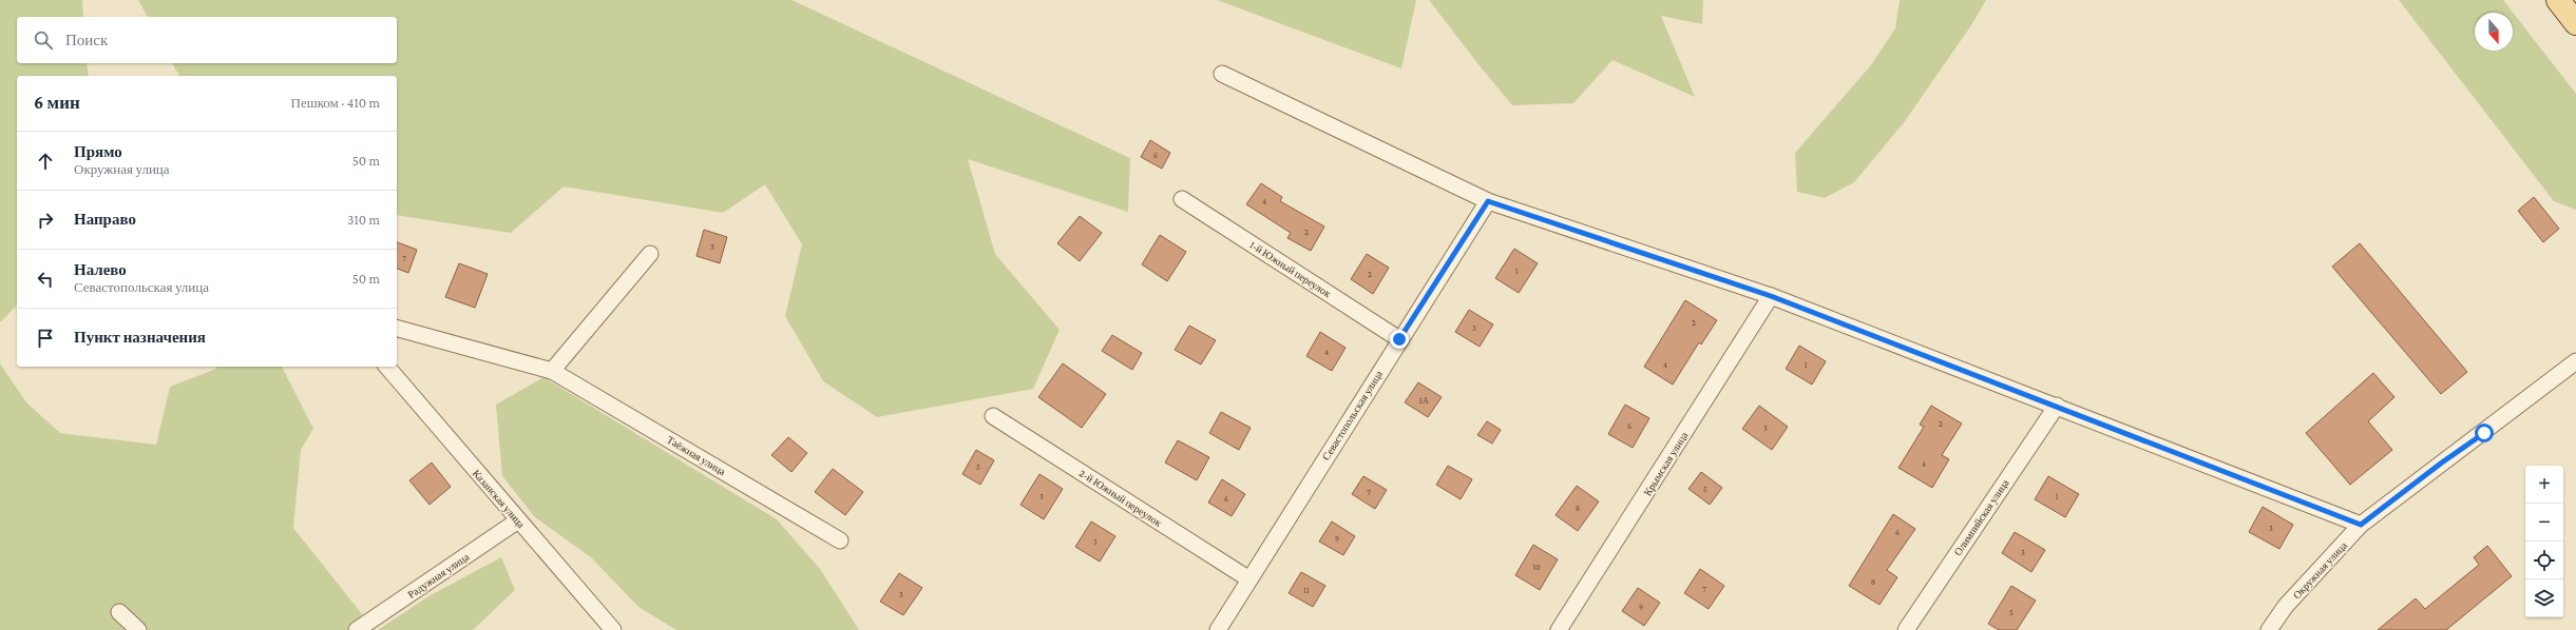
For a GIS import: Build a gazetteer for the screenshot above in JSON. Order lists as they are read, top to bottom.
{
  "streets": {
    "street": [
      "1-й Южный переулок",
      "Севастопольская улица",
      "Таёжная улица",
      "Крымская улица",
      "2-й Южный переулок",
      "Казанская улица",
      "Олимпийская улица",
      "Окружная улица",
      "Радужная улица"
    ]
  },
  "crossings": [
    ["1-й Южный переулок", "Севастопольская улица"],
    ["Севастопольская улица", "2-й Южный переулок"],
    ["Казанская улица", "Радужная улица"]
  ],
  "house_numbers": [
    "6",
    "4",
    "2",
    "3",
    "7",
    "1",
    "2",
    "2",
    "3",
    "4",
    "4",
    "1",
    "5А",
    "2",
    "6",
    "3",
    "4",
    "5",
    "5",
    "7",
    "3",
    "1",
    "6",
    "8",
    "3",
    "6",
    "9",
    "1",
    "3",
    "10",
    "8",
    "7",
    "11",
    "3",
    "9",
    "5"
  ],
  "north": "bottom",
  "page": {
    "search": "Поиск",
    "heading": ["6 мин", "Пешком · 410 m"],
    "list": [
      ["Прямо", "Окружная улица", "50 m"],
      ["Направо", "310 m"],
      ["Налево", "Севастопольская улица", "50 m"],
      "Пункт назначения"
    ],
    "map_buttons": ["+", "−"]
  }
}
